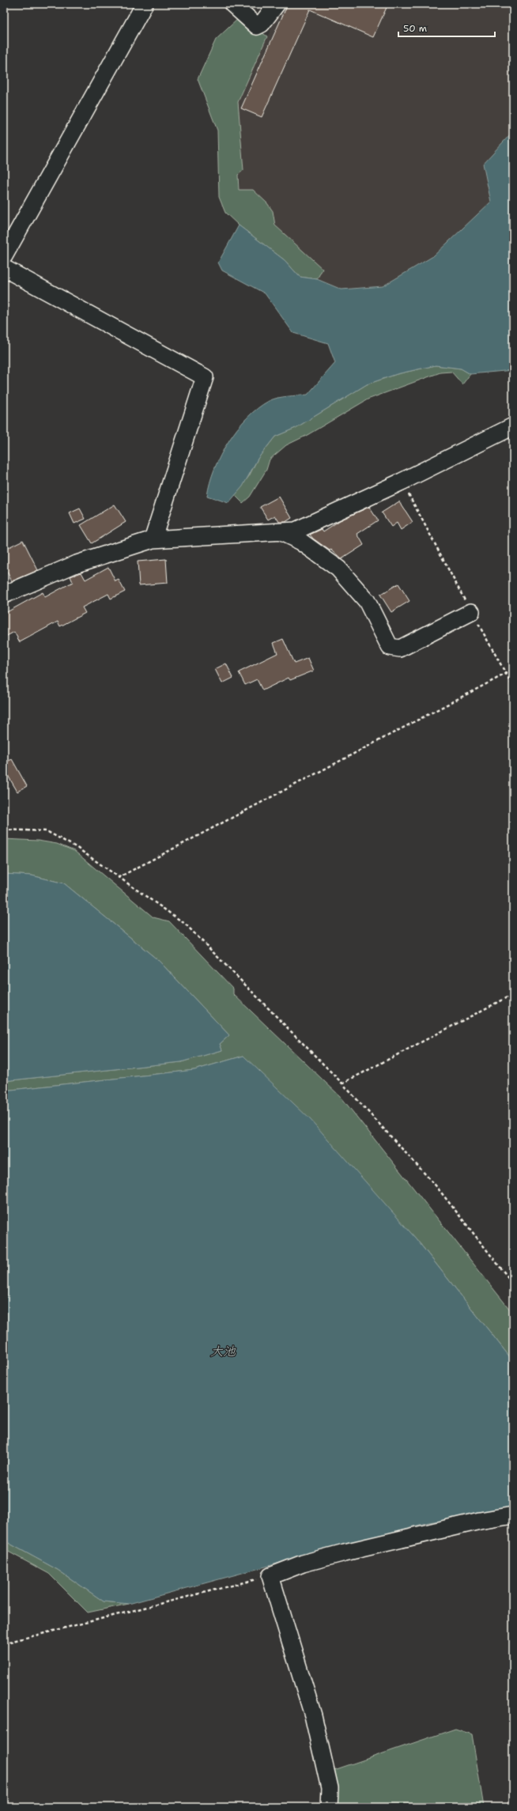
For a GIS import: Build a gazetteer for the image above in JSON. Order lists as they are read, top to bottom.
{
  "water": ["大池"],
  "scale_bar": "50 m"
}
